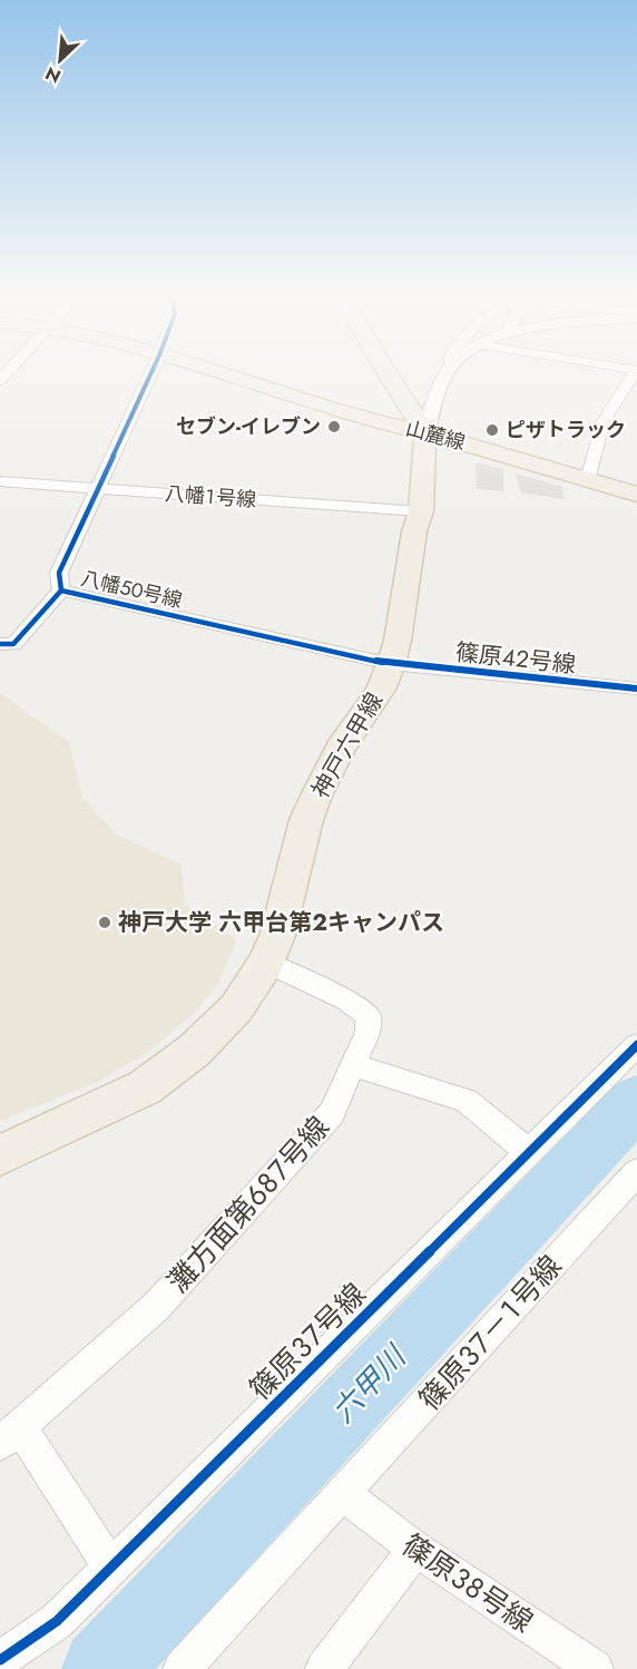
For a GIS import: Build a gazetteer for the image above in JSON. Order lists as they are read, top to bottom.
{
  "streets": {
    "main road": ["山麓線", "神戸六甲線"],
    "street": [
      "八幡１号線",
      "八幡５０号線",
      "篠原４２号線",
      "灘方面第６８７号線",
      "篠原３７－１号線",
      "篠原３７号線",
      "篠原３８号線"
    ]
  },
  "crossings": [
    ["山麓線", "神戸六甲線"],
    ["八幡１号線", "八幡５０号線"],
    ["八幡１号線", "神戸六甲線"],
    ["八幡５０号線", "篠原４２号線"],
    ["八幡５０号線", "神戸六甲線"],
    ["篠原４２号線", "神戸六甲線"],
    ["神戸六甲線", "灘方面第６８７号線"],
    ["篠原３７－１号線", "篠原３８号線"]
  ],
  "water": ["六甲川"],
  "places": ["セブン-イレブン", "ピザトラック", "神戸大学 六甲台第2キャンパス"],
  "north": "bottom left"
}
